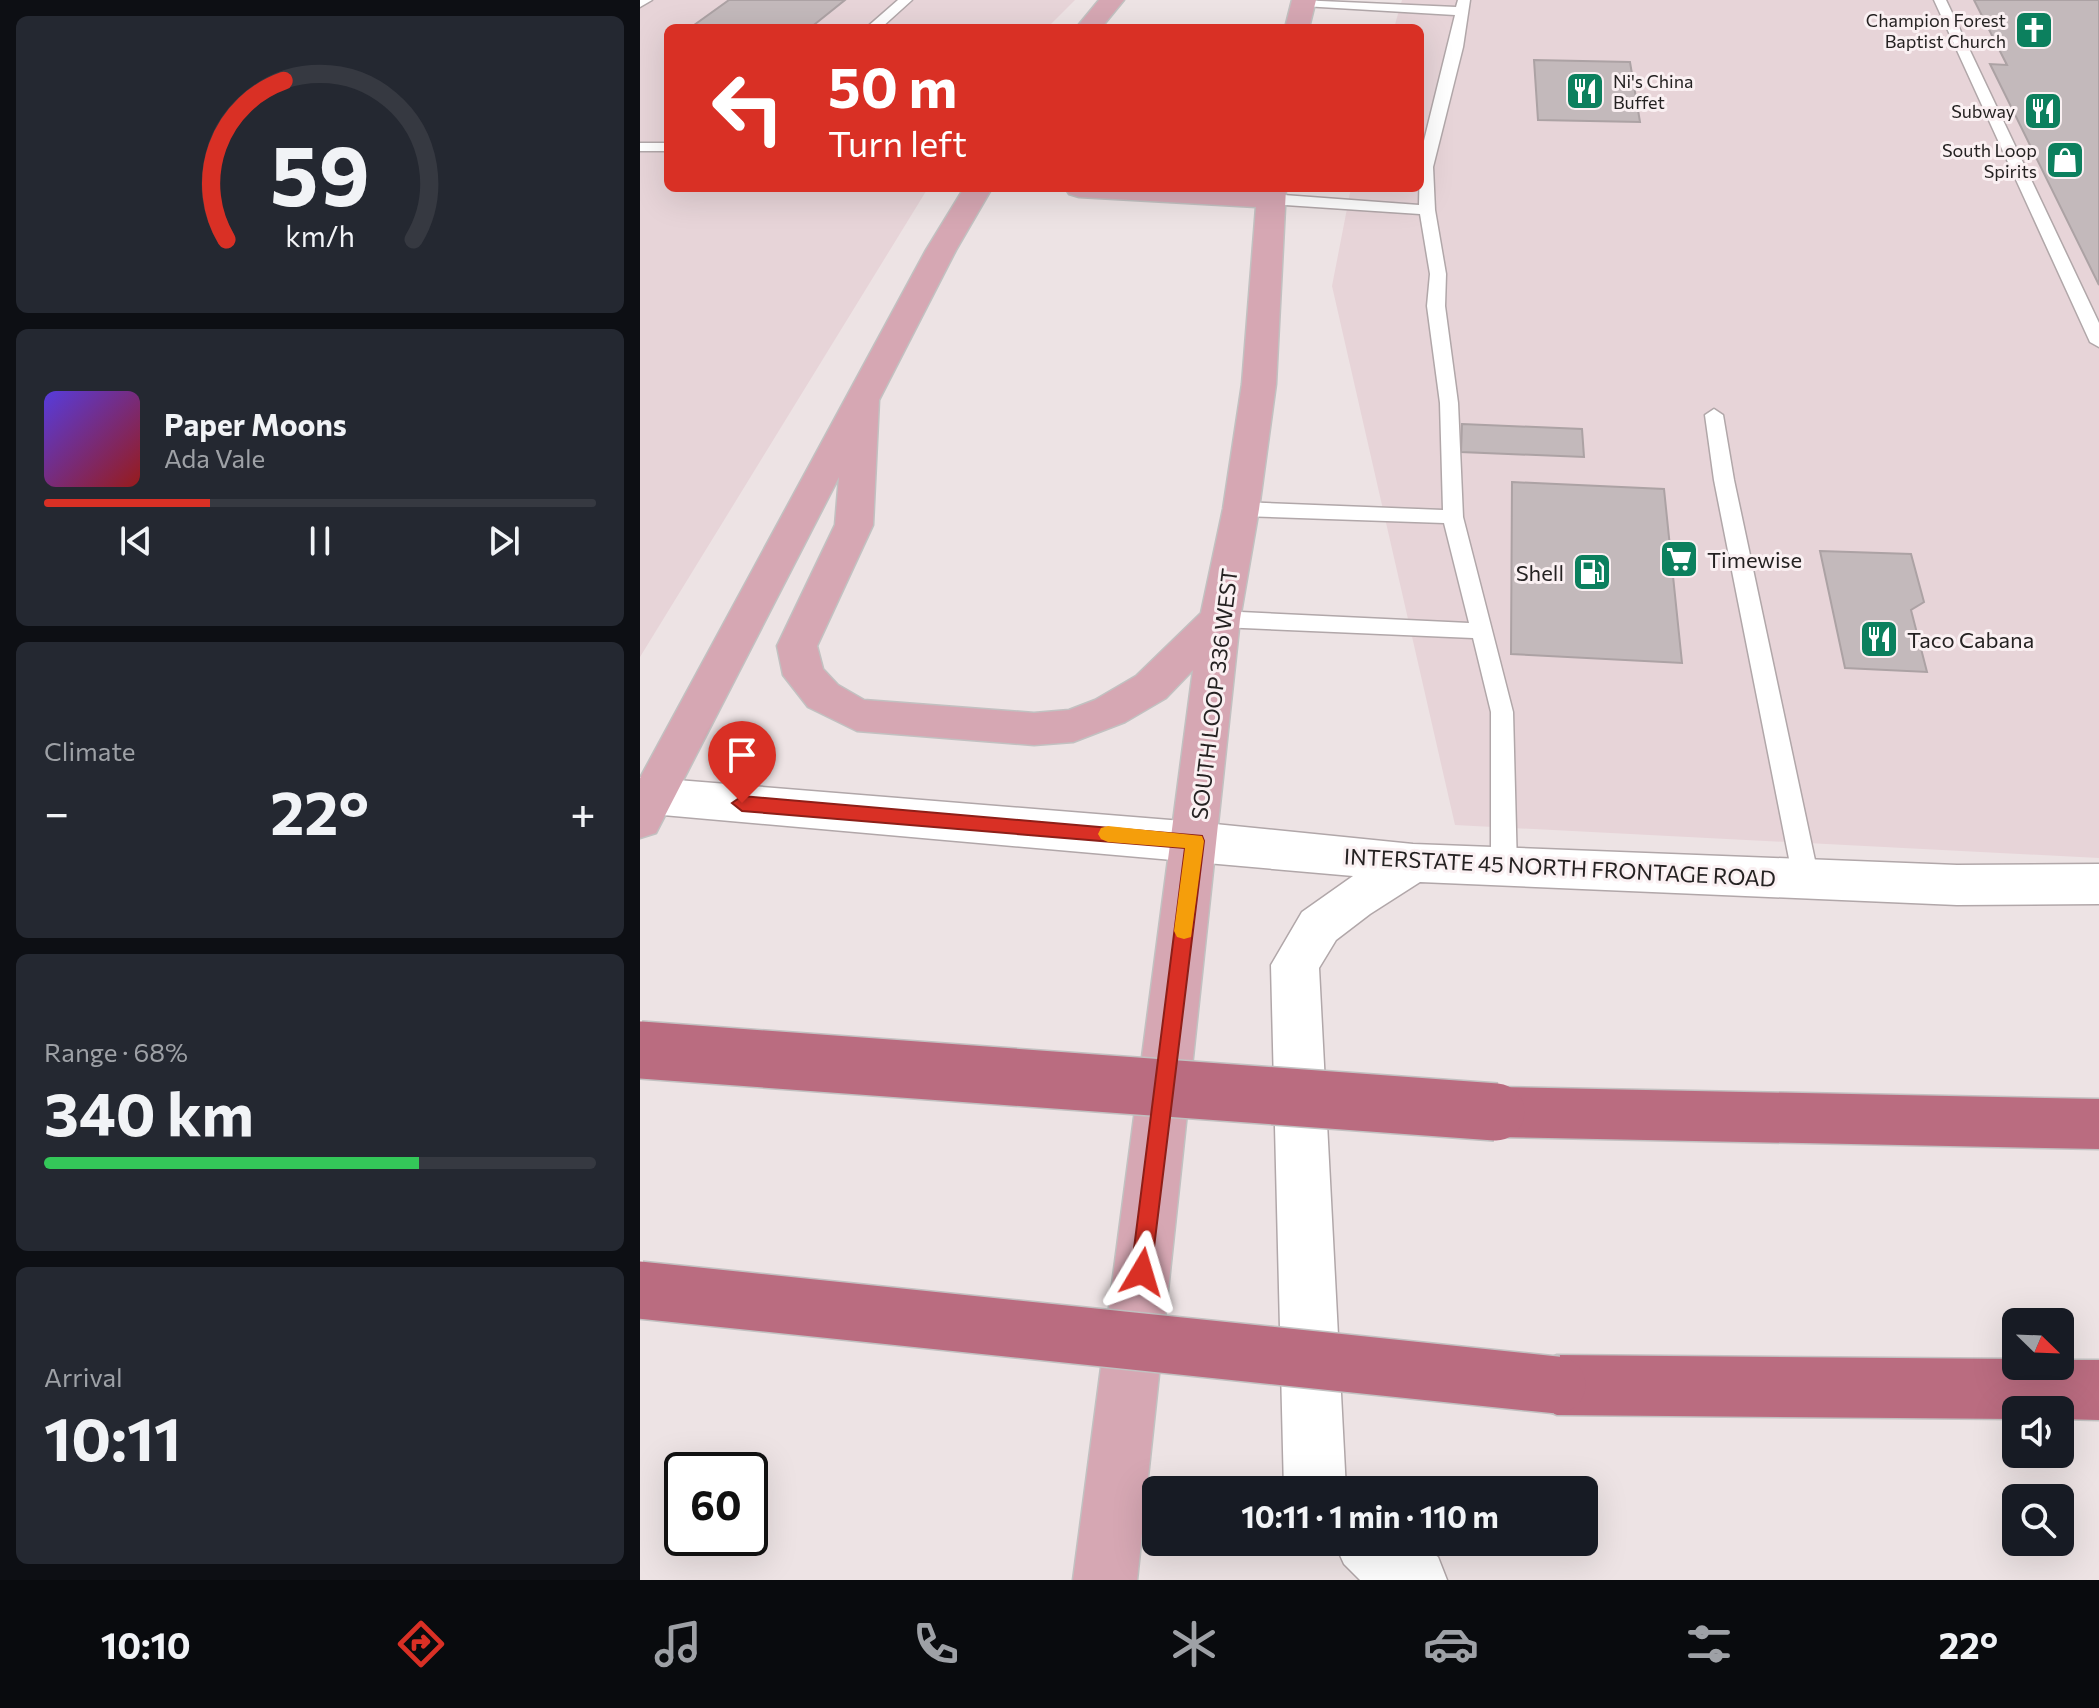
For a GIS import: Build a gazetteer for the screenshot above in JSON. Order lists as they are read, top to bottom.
{
  "streets": {
    "main road": ["SOUTH LOOP 336 WEST", "INTERSTATE 45 NORTH FRONTAGE ROAD"]
  },
  "crossings": [
    ["SOUTH LOOP 336 WEST", "INTERSTATE 45 NORTH FRONTAGE ROAD"]
  ],
  "places": {
    "church": ["Champion Forest Baptist Church"],
    "restaurant": ["Ni's China Buffet", "Subway", "Taco Cabana"],
    "shop": ["South Loop Spirits"],
    "supermarket": ["Timewise"],
    "fuel station": ["Shell"]
  },
  "north": "bottom right",
  "page": {
    "turn": ["50 m", "Turn left"],
    "song": ["Paper Moons", "Ada Vale"],
    "tile": [
      "Climate",
      ["Range · 68%", "340 km"],
      ["Arrival", "10:11"]
    ],
    "heat": ["−", "22°", "+"],
    "limit": "60",
    "trip": "10:11 · 1 min · 110 m",
    "tabs": ["10:10", "22°"],
    "gauge": ["59", "km/h"]
  }
}
